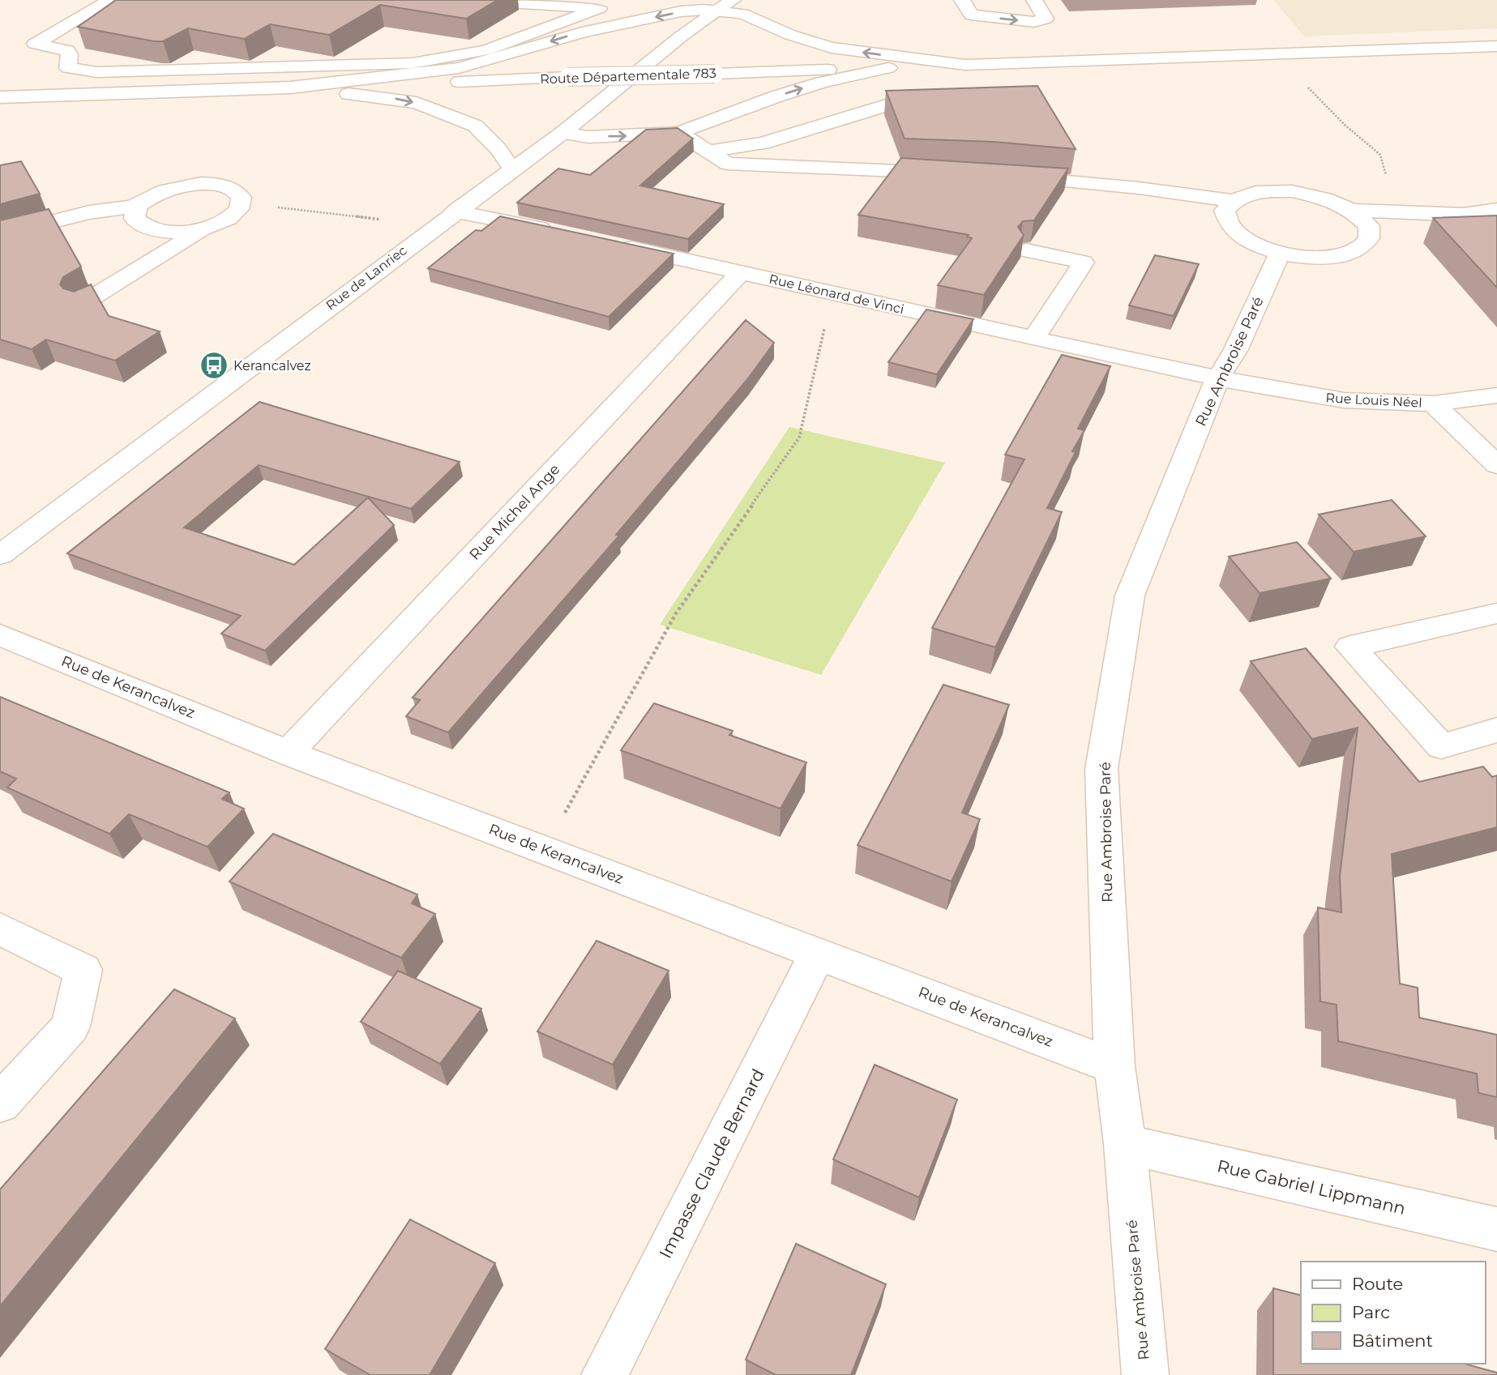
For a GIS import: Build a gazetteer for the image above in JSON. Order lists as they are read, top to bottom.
{
  "streets": {
    "street": [
      "Route Départementale 783",
      "Rue de Lanriec",
      "Rue Léonard de Vinci",
      "Rue Ambroise Paré",
      "Rue Louis Néel",
      "Rue Michel Ange",
      "Rue de Kerancalvez",
      "Impasse Claude Bernard",
      "Rue Gabriel Lippmann"
    ]
  },
  "crossings": [
    ["Rue Léonard de Vinci", "Rue Ambroise Paré"],
    ["Rue Léonard de Vinci", "Rue Louis Néel"],
    ["Rue Léonard de Vinci", "Rue Michel Ange"],
    ["Rue Ambroise Paré", "Rue Louis Néel"],
    ["Rue Ambroise Paré", "Rue de Kerancalvez"],
    ["Rue Ambroise Paré", "Rue Gabriel Lippmann"],
    ["Rue Michel Ange", "Rue de Kerancalvez"],
    ["Rue de Kerancalvez", "Impasse Claude Bernard"]
  ],
  "places": {
    "bus stop": ["Kerancalvez"]
  },
  "legend": ["Route", "Parc", "Bâtiment"]
}
